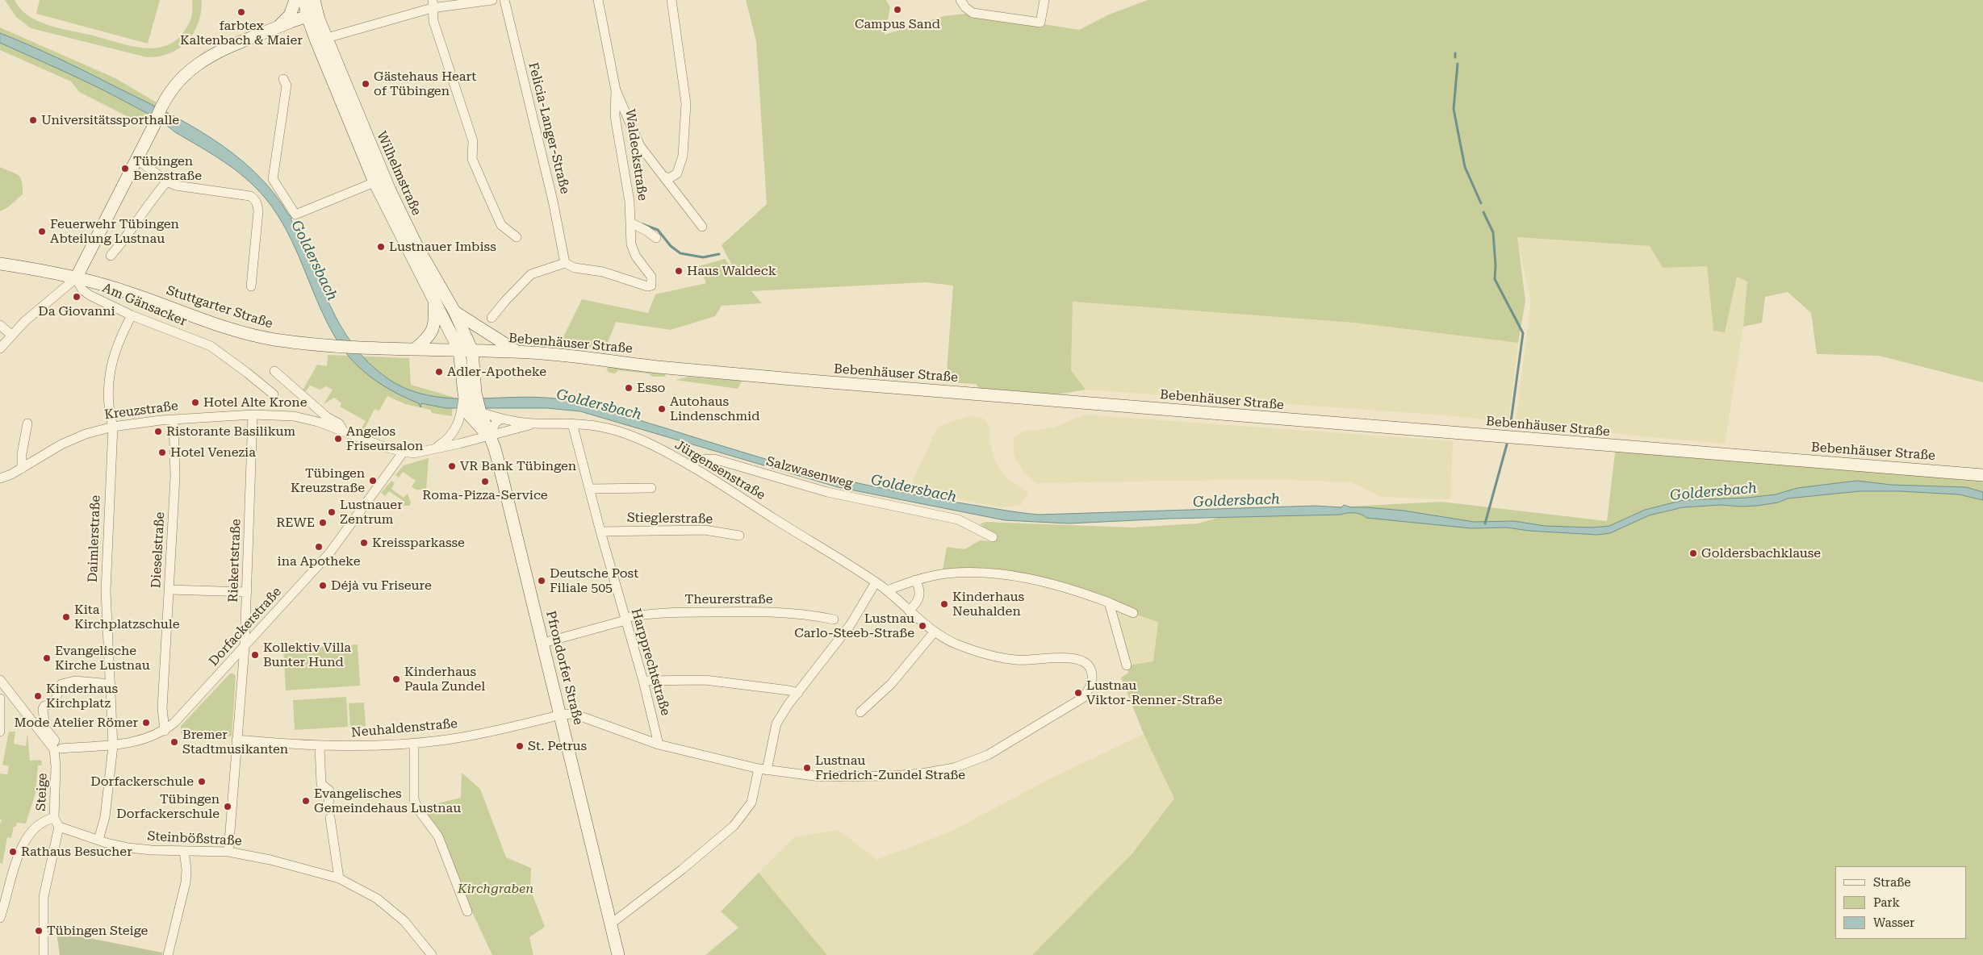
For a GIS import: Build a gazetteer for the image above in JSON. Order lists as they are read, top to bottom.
{
  "streets": {
    "main road": [
      "Wilhelmstraße",
      "Stuttgarter Straße",
      "Bebenhäuser Straße",
      "Pfrondorfer Straße"
    ],
    "street": [
      "Felicia-Langer-Straße",
      "Waldeckstraße",
      "Am Gänsacker",
      "Kreuzstraße",
      "Jürgensenstraße",
      "Salzwasenweg",
      "Stieglerstraße",
      "Daimlerstraße",
      "Dieselstraße",
      "Riekertstraße",
      "Theurerstraße",
      "Dorfackerstraße",
      "Harpprechtstraße",
      "Neuhaldenstraße",
      "Steige",
      "Steinbößstraße"
    ]
  },
  "crossings": [
    ["Felicia-Langer-Straße", "Waldeckstraße"],
    ["Wilhelmstraße", "Stuttgarter Straße"],
    ["Wilhelmstraße", "Bebenhäuser Straße"],
    ["Wilhelmstraße", "Pfrondorfer Straße"],
    ["Am Gänsacker", "Stuttgarter Straße"],
    ["Am Gänsacker", "Daimlerstraße"],
    ["Stuttgarter Straße", "Bebenhäuser Straße"],
    ["Stuttgarter Straße", "Pfrondorfer Straße"],
    ["Bebenhäuser Straße", "Pfrondorfer Straße"],
    ["Kreuzstraße", "Jürgensenstraße"],
    ["Kreuzstraße", "Daimlerstraße"],
    ["Kreuzstraße", "Dieselstraße"],
    ["Kreuzstraße", "Riekertstraße"],
    ["Kreuzstraße", "Dorfackerstraße"],
    ["Kreuzstraße", "Pfrondorfer Straße"],
    ["Jürgensenstraße", "Salzwasenweg"],
    ["Jürgensenstraße", "Harpprechtstraße"],
    ["Jürgensenstraße", "Pfrondorfer Straße"],
    ["Jürgensenstraße", "Neuhaldenstraße"],
    ["Stieglerstraße", "Harpprechtstraße"],
    ["Daimlerstraße", "Dorfackerstraße"],
    ["Daimlerstraße", "Steige"],
    ["Daimlerstraße", "Steinbößstraße"],
    ["Dieselstraße", "Dorfackerstraße"],
    ["Riekertstraße", "Dorfackerstraße"],
    ["Riekertstraße", "Neuhaldenstraße"],
    ["Riekertstraße", "Steinbößstraße"],
    ["Theurerstraße", "Harpprechtstraße"],
    ["Theurerstraße", "Pfrondorfer Straße"],
    ["Harpprechtstraße", "Neuhaldenstraße"],
    ["Pfrondorfer Straße", "Neuhaldenstraße"]
  ],
  "water": ["Goldersbach"],
  "parks": ["Kirchgraben"],
  "places": [
    "Campus Sand",
    "farbtex Kaltenbach & Maier",
    "Gästehaus Heart of Tübingen",
    "Universitätssporthalle",
    "Tübingen Benzstraße",
    "Feuerwehr Tübingen Abteilung Lustnau",
    "Lustnauer Imbiss",
    "Haus Waldeck",
    "Da Giovanni",
    "Adler-Apotheke",
    "Esso",
    "Hotel Alte Krone",
    "Autohaus Lindenschmid",
    "Ristorante Basilikum",
    "Angelos Friseursalon",
    "Hotel Venezia",
    "VR Bank Tübingen",
    "Tübingen Kreuzstraße",
    "Roma-Pizza-Service",
    "Lustnauer Zentrum",
    "REWE",
    "Kreissparkasse",
    "ina Apotheke",
    "Goldersbachklause",
    "Deutsche Post Filiale 505",
    "Déjà vu Friseure",
    "Kinderhaus Neuhalden",
    "Kita Kirchplatzschule",
    "Lustnau Carlo-Steeb-Straße",
    "Kollektiv Villa Bunter Hund",
    "Evangelische Kirche Lustnau",
    "Kinderhaus Paula Zundel",
    "Lustnau Viktor-Renner-Straße",
    "Kinderhaus Kirchplatz",
    "Mode Atelier Römer",
    "Bremer Stadtmusikanten",
    "St. Petrus",
    "Lustnau Friedrich-Zundel Straße",
    "Dorfackerschule",
    "Evangelisches Gemeindehaus Lustnau",
    "Tübingen Dorfackerschule",
    "Rathaus Besucher",
    "Tübingen Steige"
  ],
  "legend": ["Straße", "Park", "Wasser"]
}
